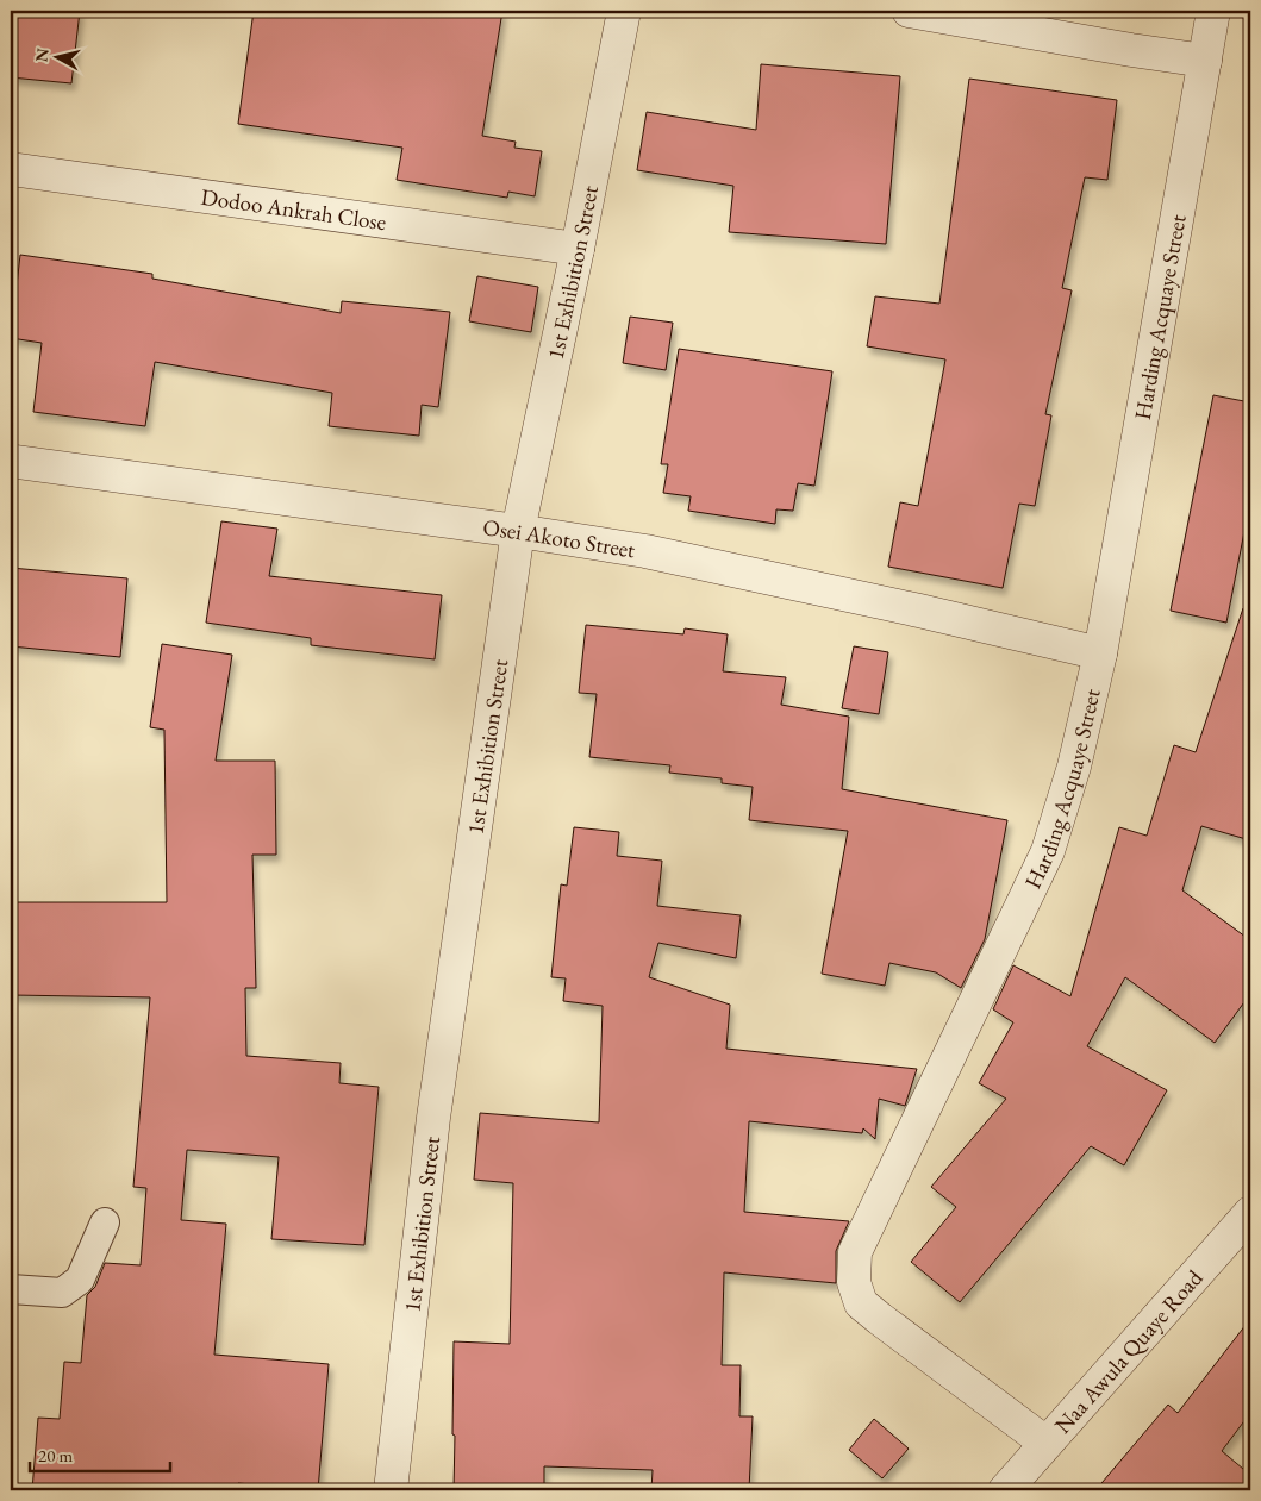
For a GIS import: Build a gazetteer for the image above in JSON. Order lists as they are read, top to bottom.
{
  "streets": {
    "street": [
      "Dodoo Ankrah Close",
      "1st Exhibition Street",
      "Harding Acquaye Street",
      "Osei Akoto Street",
      "Naa Awula Quaye Road"
    ]
  },
  "crossings": [
    ["Dodoo Ankrah Close", "1st Exhibition Street"],
    ["1st Exhibition Street", "Osei Akoto Street"],
    ["Harding Acquaye Street", "Osei Akoto Street"],
    ["Harding Acquaye Street", "Naa Awula Quaye Road"]
  ],
  "scale_bar": "20 m",
  "north": "left"
}
